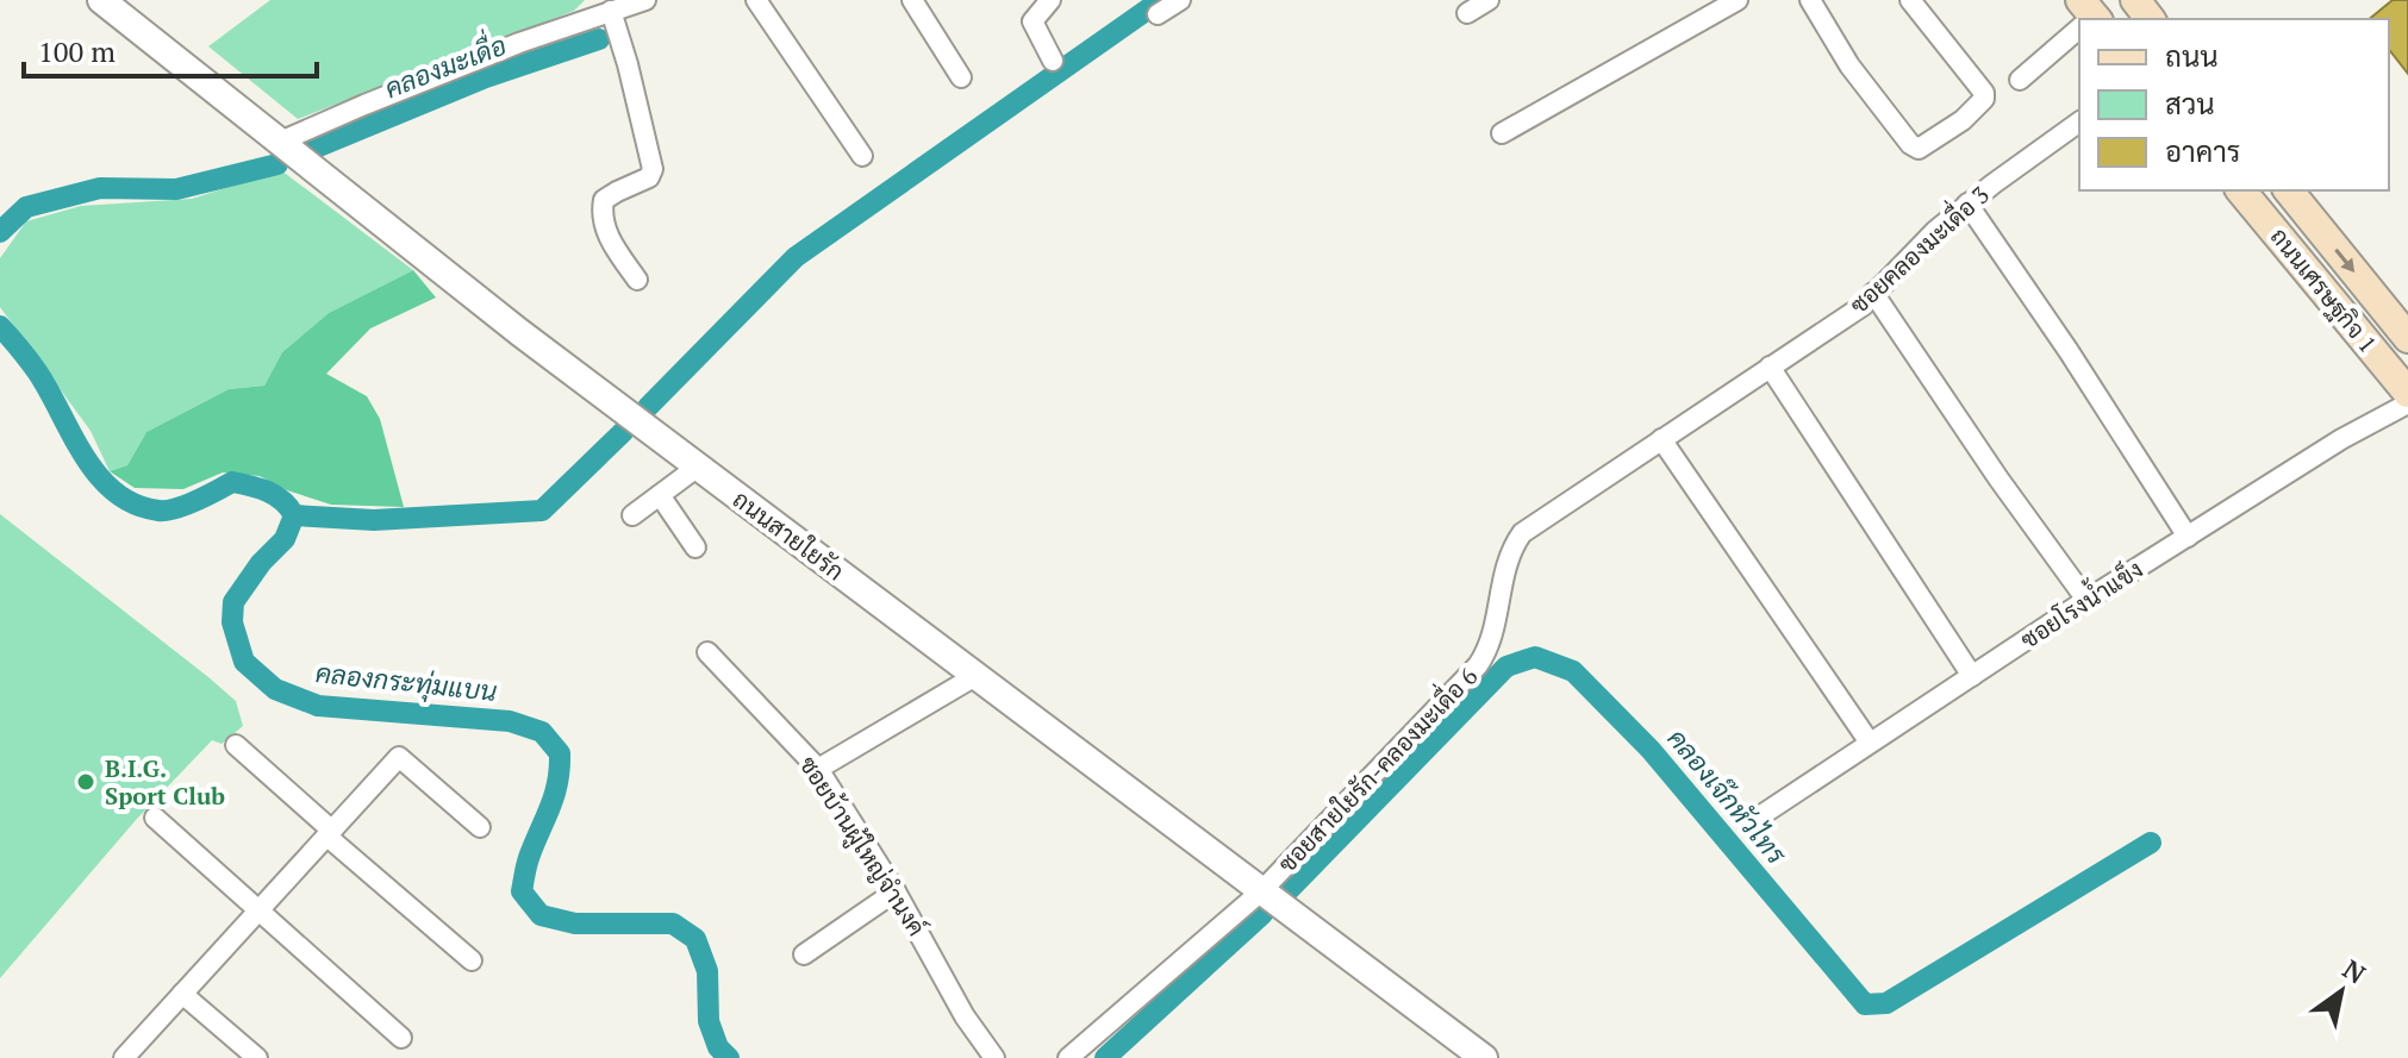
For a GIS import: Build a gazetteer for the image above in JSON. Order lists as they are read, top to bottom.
{
  "streets": {
    "main road": ["ถนนเศรษฐกิจ 1"],
    "street": [
      "ซอยคลองมะเดื่อ 3",
      "ถนนสายใยรัก",
      "ซอยโรงน้ำแข็ง",
      "ซอยสายใยรัก-คลองมะเดื่อ 6",
      "ซอยบ้านผู้ใหญ่จำนงค์"
    ]
  },
  "crossings": [
    ["ซอยคลองมะเดื่อ 3", "ซอยสายใยรัก-คลองมะเดื่อ 6"],
    ["ถนนสายใยรัก", "ซอยสายใยรัก-คลองมะเดื่อ 6"]
  ],
  "water": ["คลองมะเดื่อ", "คลองกระทุ่มแบน", "คลองเจ๊กหัวไทร"],
  "places": ["B.I.G. Sport Club"],
  "legend": ["ถนน", "สวน", "อาคาร"],
  "scale_bar": "100 m",
  "north": "top right"
}
